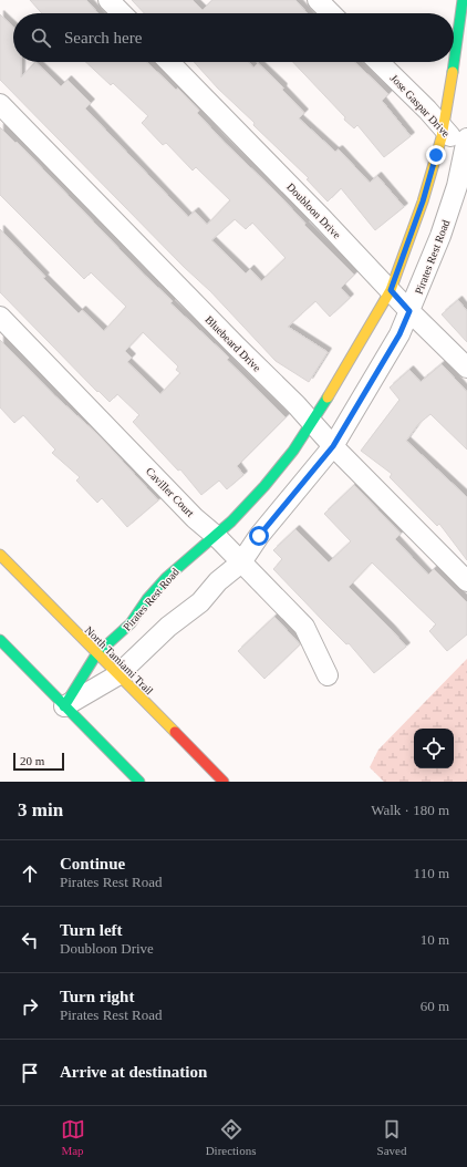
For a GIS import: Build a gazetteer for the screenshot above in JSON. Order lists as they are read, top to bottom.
{
  "streets": {
    "street": [
      "Jose Gaspar Drive",
      "Doubloon Drive",
      "Pirates Rest Road",
      "Bluebeard Drive",
      "Caviller Court",
      "North Tamiami Trail"
    ]
  },
  "crossings": [
    ["Jose Gaspar Drive", "Pirates Rest Road"],
    ["Doubloon Drive", "Pirates Rest Road"],
    ["Pirates Rest Road", "Bluebeard Drive"],
    ["Pirates Rest Road", "Caviller Court"],
    ["Pirates Rest Road", "North Tamiami Trail"]
  ],
  "scale_bar": "20 m",
  "page": {
    "search": "Search here",
    "scale": "20 m",
    "heading": ["3 min", "Walk · 180 m"],
    "list": [
      ["Continue", "Pirates Rest Road", "110 m"],
      ["Turn left", "Doubloon Drive", "10 m"],
      ["Turn right", "Pirates Rest Road", "60 m"],
      "Arrive at destination"
    ],
    "nav": ["Map", "Directions", "Saved"]
  }
}
